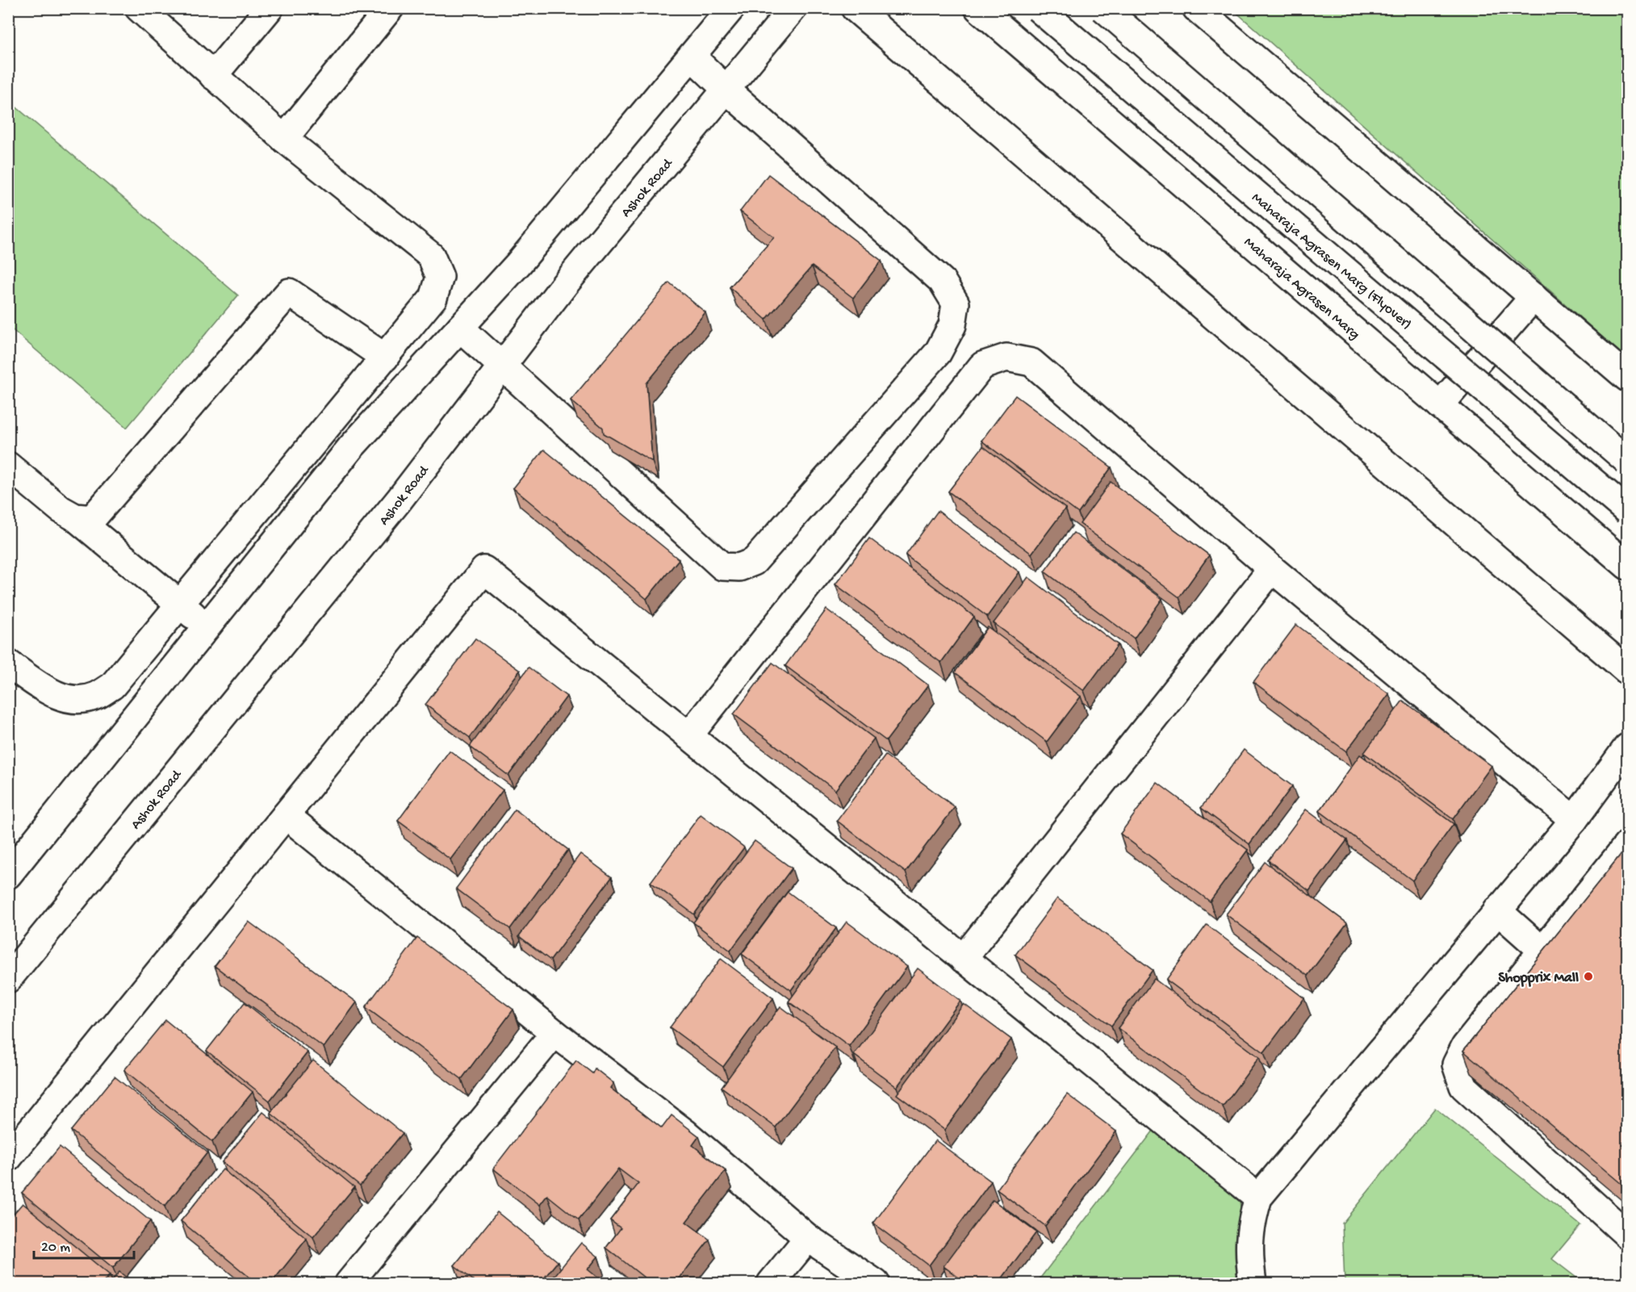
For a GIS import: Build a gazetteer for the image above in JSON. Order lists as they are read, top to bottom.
{
  "streets": {
    "street": ["Ashok Road", "Maharaja Agrasen Marg (Flyover)", "Maharaja Agrasen Marg"]
  },
  "places": ["Shopprix Mall"],
  "scale_bar": "20 m"
}
